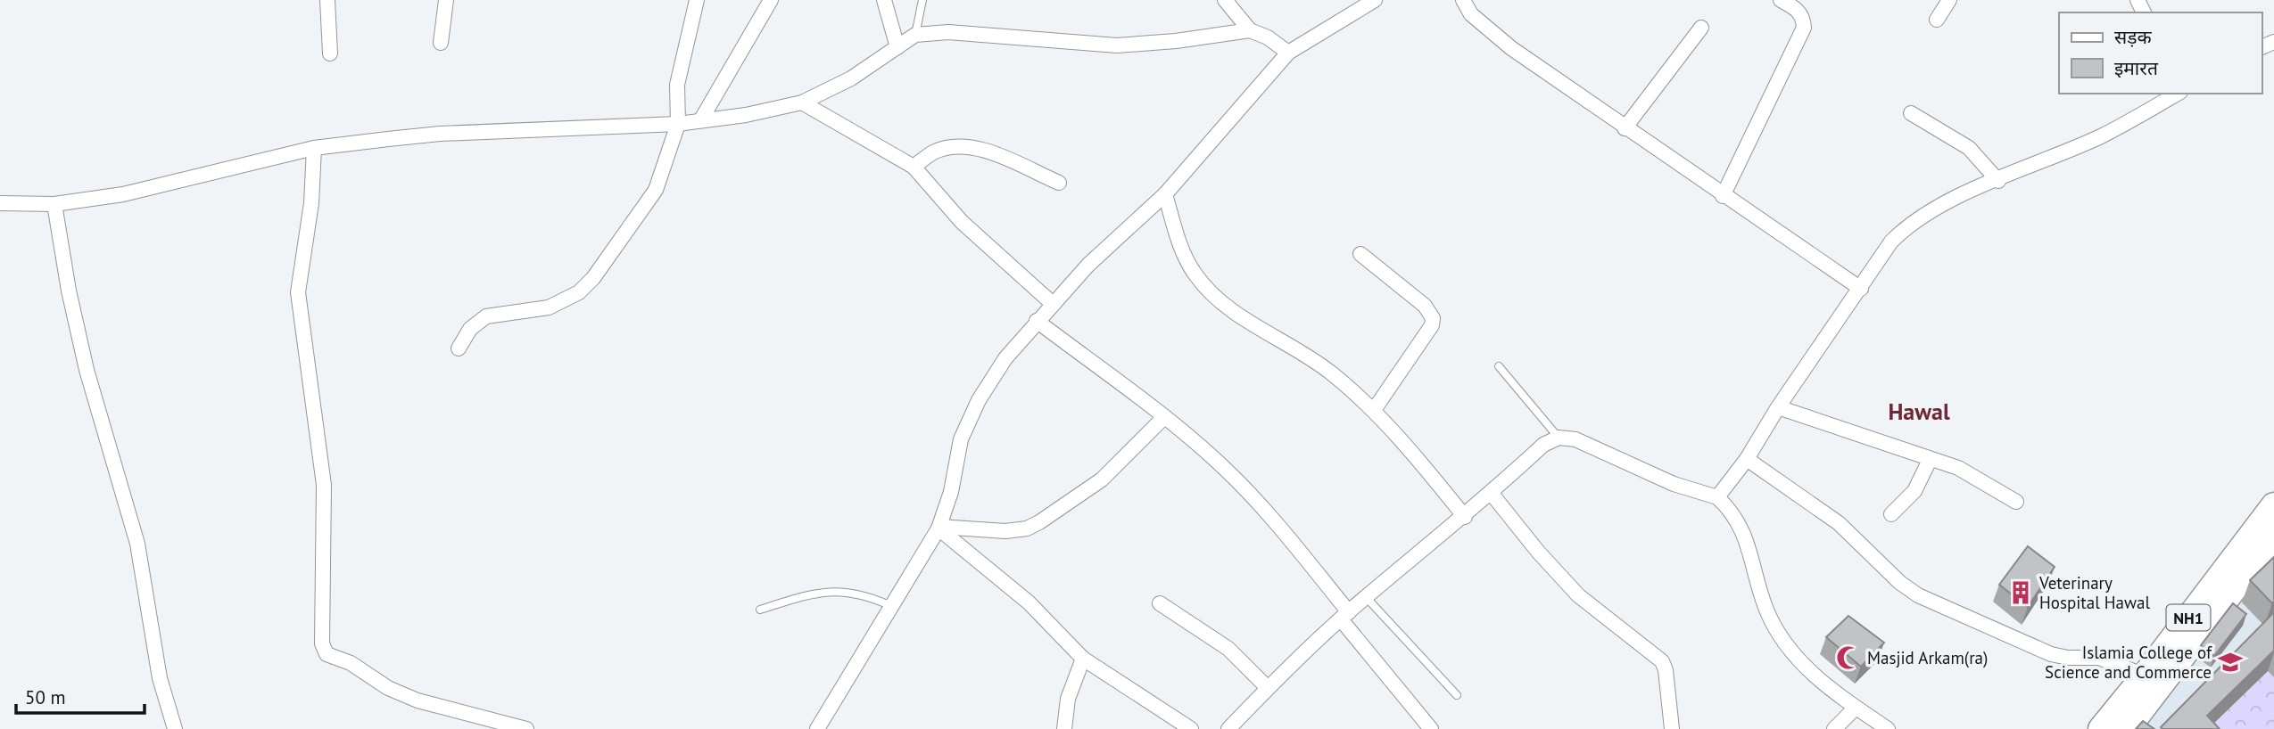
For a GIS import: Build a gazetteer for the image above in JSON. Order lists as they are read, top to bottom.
{
  "streets": {
    "highway": ["NH1"]
  },
  "districts": ["Hawal"],
  "places": {
    "building": ["Veterinary Hospital Hawal"],
    "mosque": ["Masjid Arkam(ra)"],
    "school or university": ["Islamia College of Science and Commerce"]
  },
  "legend": ["सड़क", "इमारत"],
  "scale_bar": "50 m"
}
